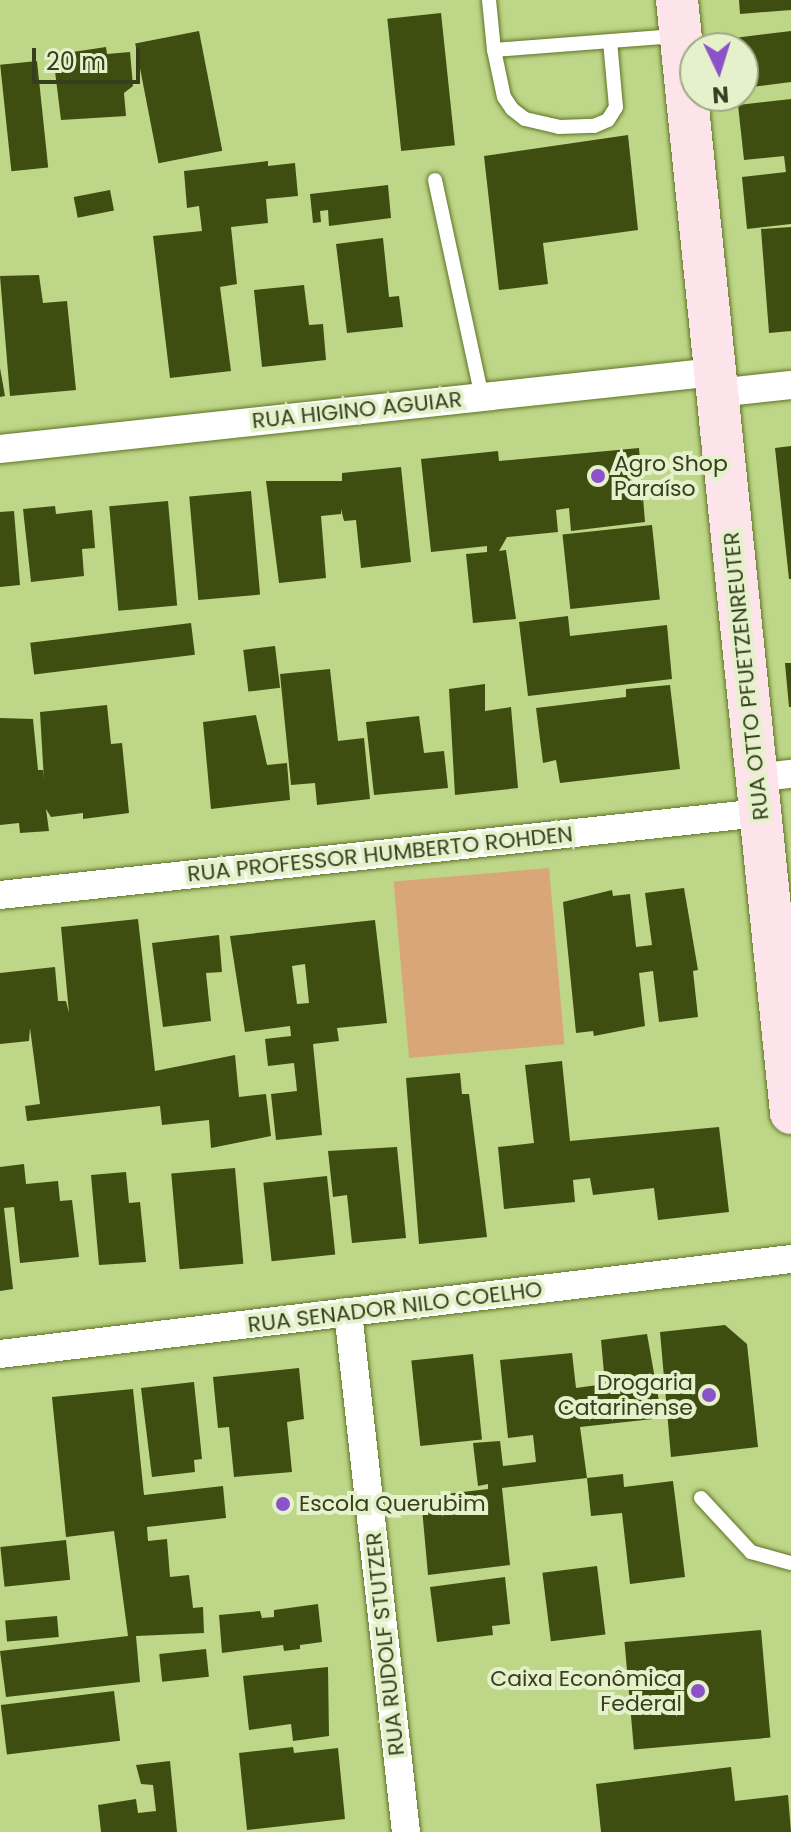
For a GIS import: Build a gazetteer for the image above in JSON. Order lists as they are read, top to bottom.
{
  "streets": {
    "main road": ["RUA OTTO PFUETZENREUTER"],
    "street": [
      "RUA HIGINO AGUIAR",
      "RUA PROFESSOR HUMBERTO ROHDEN",
      "RUA SENADOR NILO COELHO",
      "RUA RUDOLF STUTZER"
    ]
  },
  "crossings": [
    ["RUA HIGINO AGUIAR", "RUA OTTO PFUETZENREUTER"],
    ["RUA OTTO PFUETZENREUTER", "RUA PROFESSOR HUMBERTO ROHDEN"],
    ["RUA SENADOR NILO COELHO", "RUA RUDOLF STUTZER"]
  ],
  "places": [
    "Agro Shop Paraíso",
    "Drogaria Catarinense",
    "Escola Querubim",
    "Caixa Econômica Federal"
  ],
  "scale_bar": "20 m",
  "north": "bottom"
}
